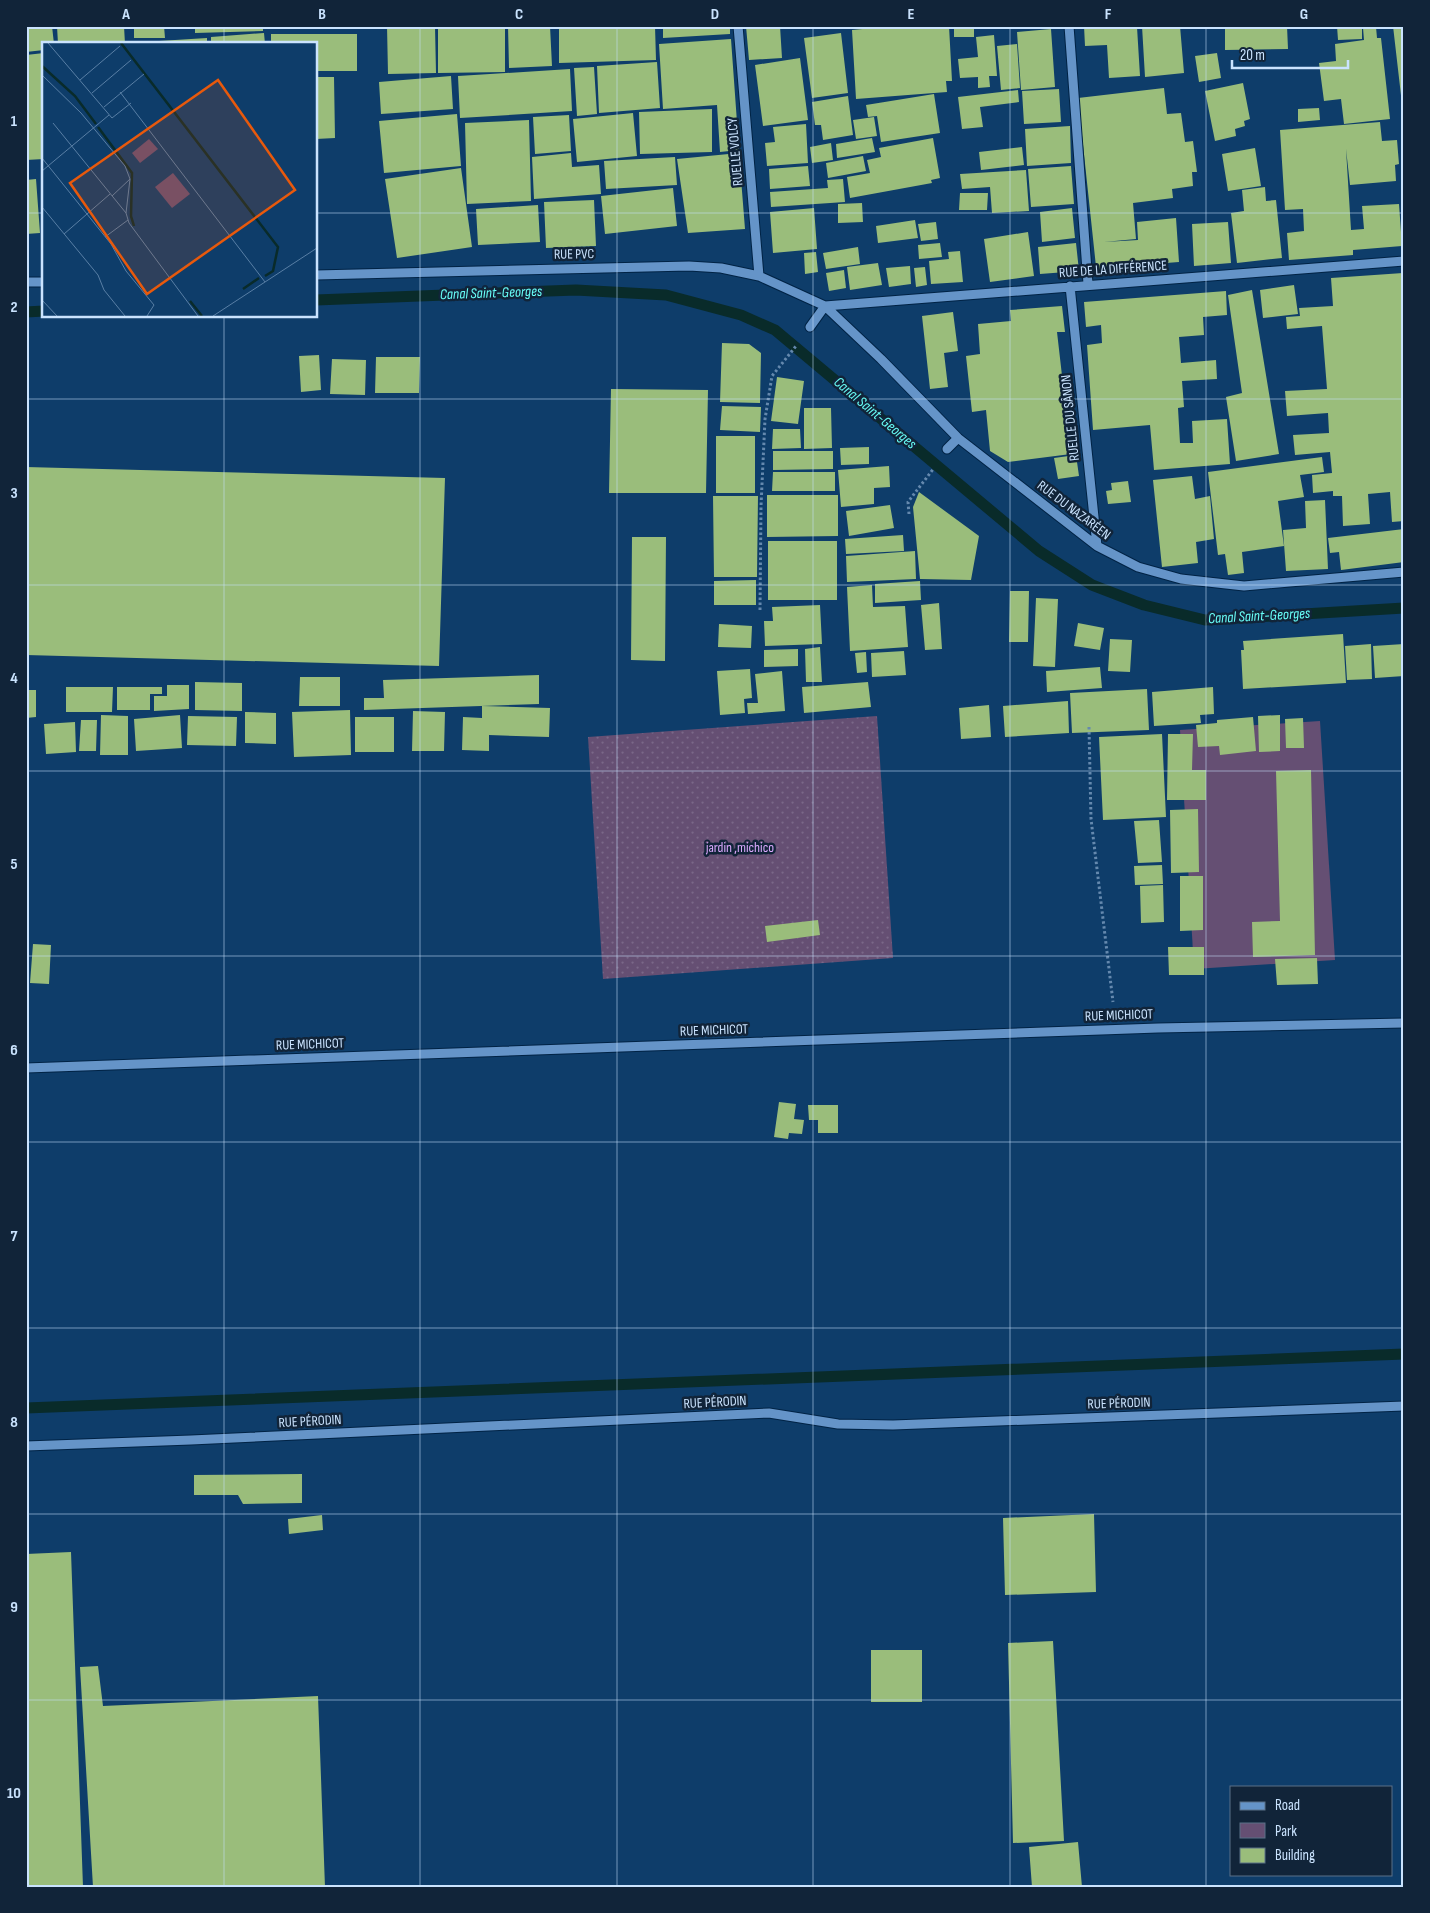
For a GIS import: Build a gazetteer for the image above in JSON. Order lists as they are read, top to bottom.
{
  "streets": {
    "street": [
      "RUELLE VOLCY",
      "RUE PVC",
      "RUE DE LA DIFFÉRENCE",
      "RUELLE DU SÂNON",
      "RUE DU NAZARÉEN",
      "RUE MICHICOT",
      "RUE PÉRODIN"
    ]
  },
  "crossings": [
    ["RUELLE VOLCY", "RUE PVC"],
    ["RUE PVC", "RUE DE LA DIFFÉRENCE"],
    ["RUE PVC", "RUE DU NAZARÉEN"],
    ["RUE DE LA DIFFÉRENCE", "RUELLE DU SÂNON"],
    ["RUE DE LA DIFFÉRENCE", "RUE DU NAZARÉEN"],
    ["RUELLE DU SÂNON", "RUE DU NAZARÉEN"]
  ],
  "water": ["Canal Saint-Georges"],
  "parks": ["jardin ,michico"],
  "legend": ["Road", "Park", "Building"],
  "scale_bar": "20 m",
  "grid": {
    "columns": [
      "A",
      "B",
      "C",
      "D",
      "E",
      "F",
      "G"
    ],
    "rows": [
      "1",
      "2",
      "3",
      "4",
      "5",
      "6",
      "7",
      "8",
      "9",
      "10"
    ]
  }
}
